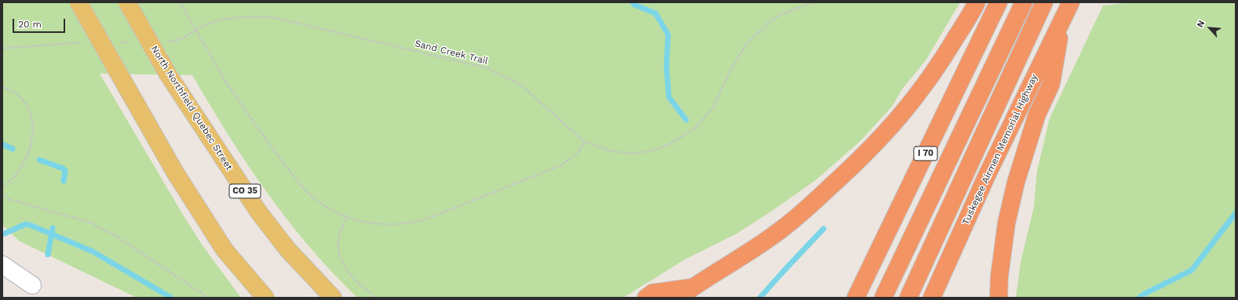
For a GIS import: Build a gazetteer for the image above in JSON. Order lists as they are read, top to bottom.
{
  "streets": {
    "highway": ["Tuskegee Airmen Memorial Highway", "I 70"],
    "main road": ["North Northfield Quebec Street", "CO 35"],
    "path": ["Sand Creek Trail"]
  },
  "scale_bar": "20 m",
  "north": "top left"
}
